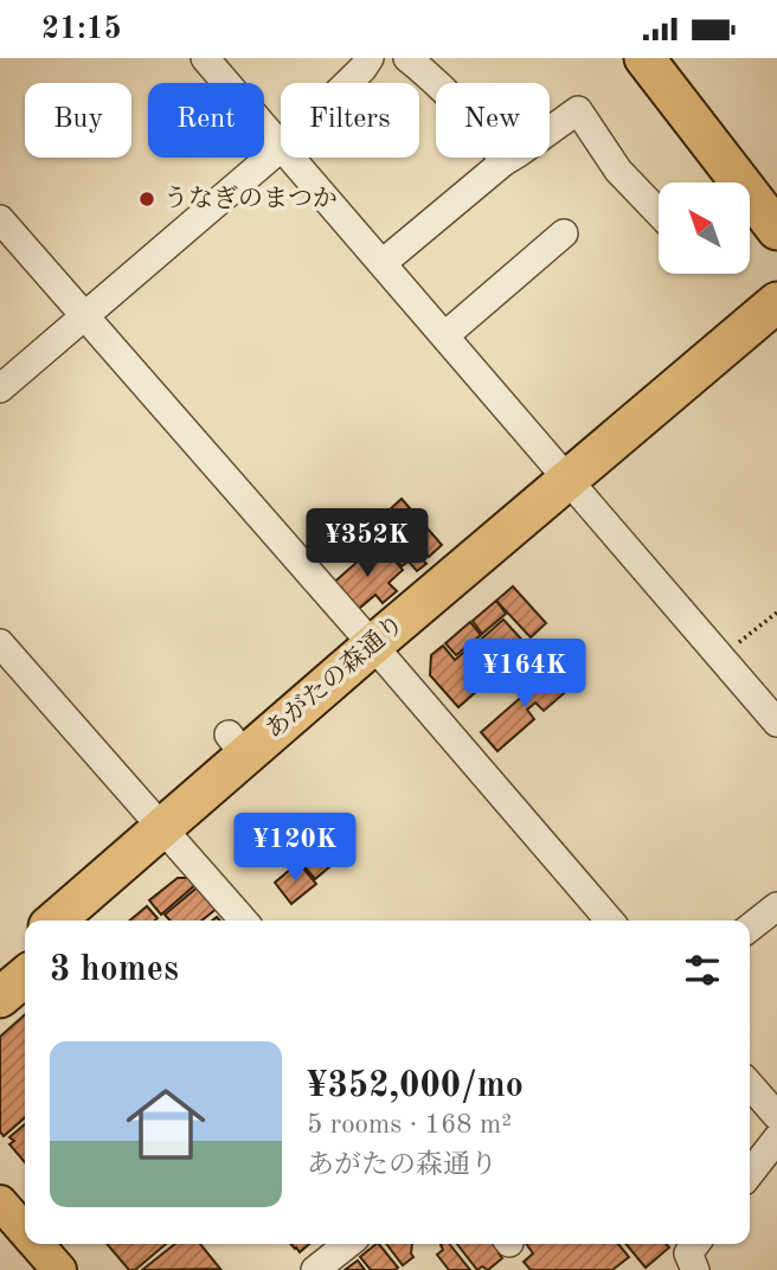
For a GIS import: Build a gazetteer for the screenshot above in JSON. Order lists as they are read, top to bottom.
{
  "streets": {
    "highway": ["あがたの森通り"]
  },
  "places": ["うなぎのまつか"],
  "north": "top left",
  "page": {
    "status": "21:15",
    "chip": [
      "Buy",
      "Rent",
      "Filters",
      "New"
    ],
    "price": ["¥352K", "¥164K", "¥120K"],
    "heading": "3 homes",
    "list": [
      {
        "name": "¥352,000/mo",
        "note": "5 rooms · 168 m² · あがたの森通り"
      }
    ]
  }
}
